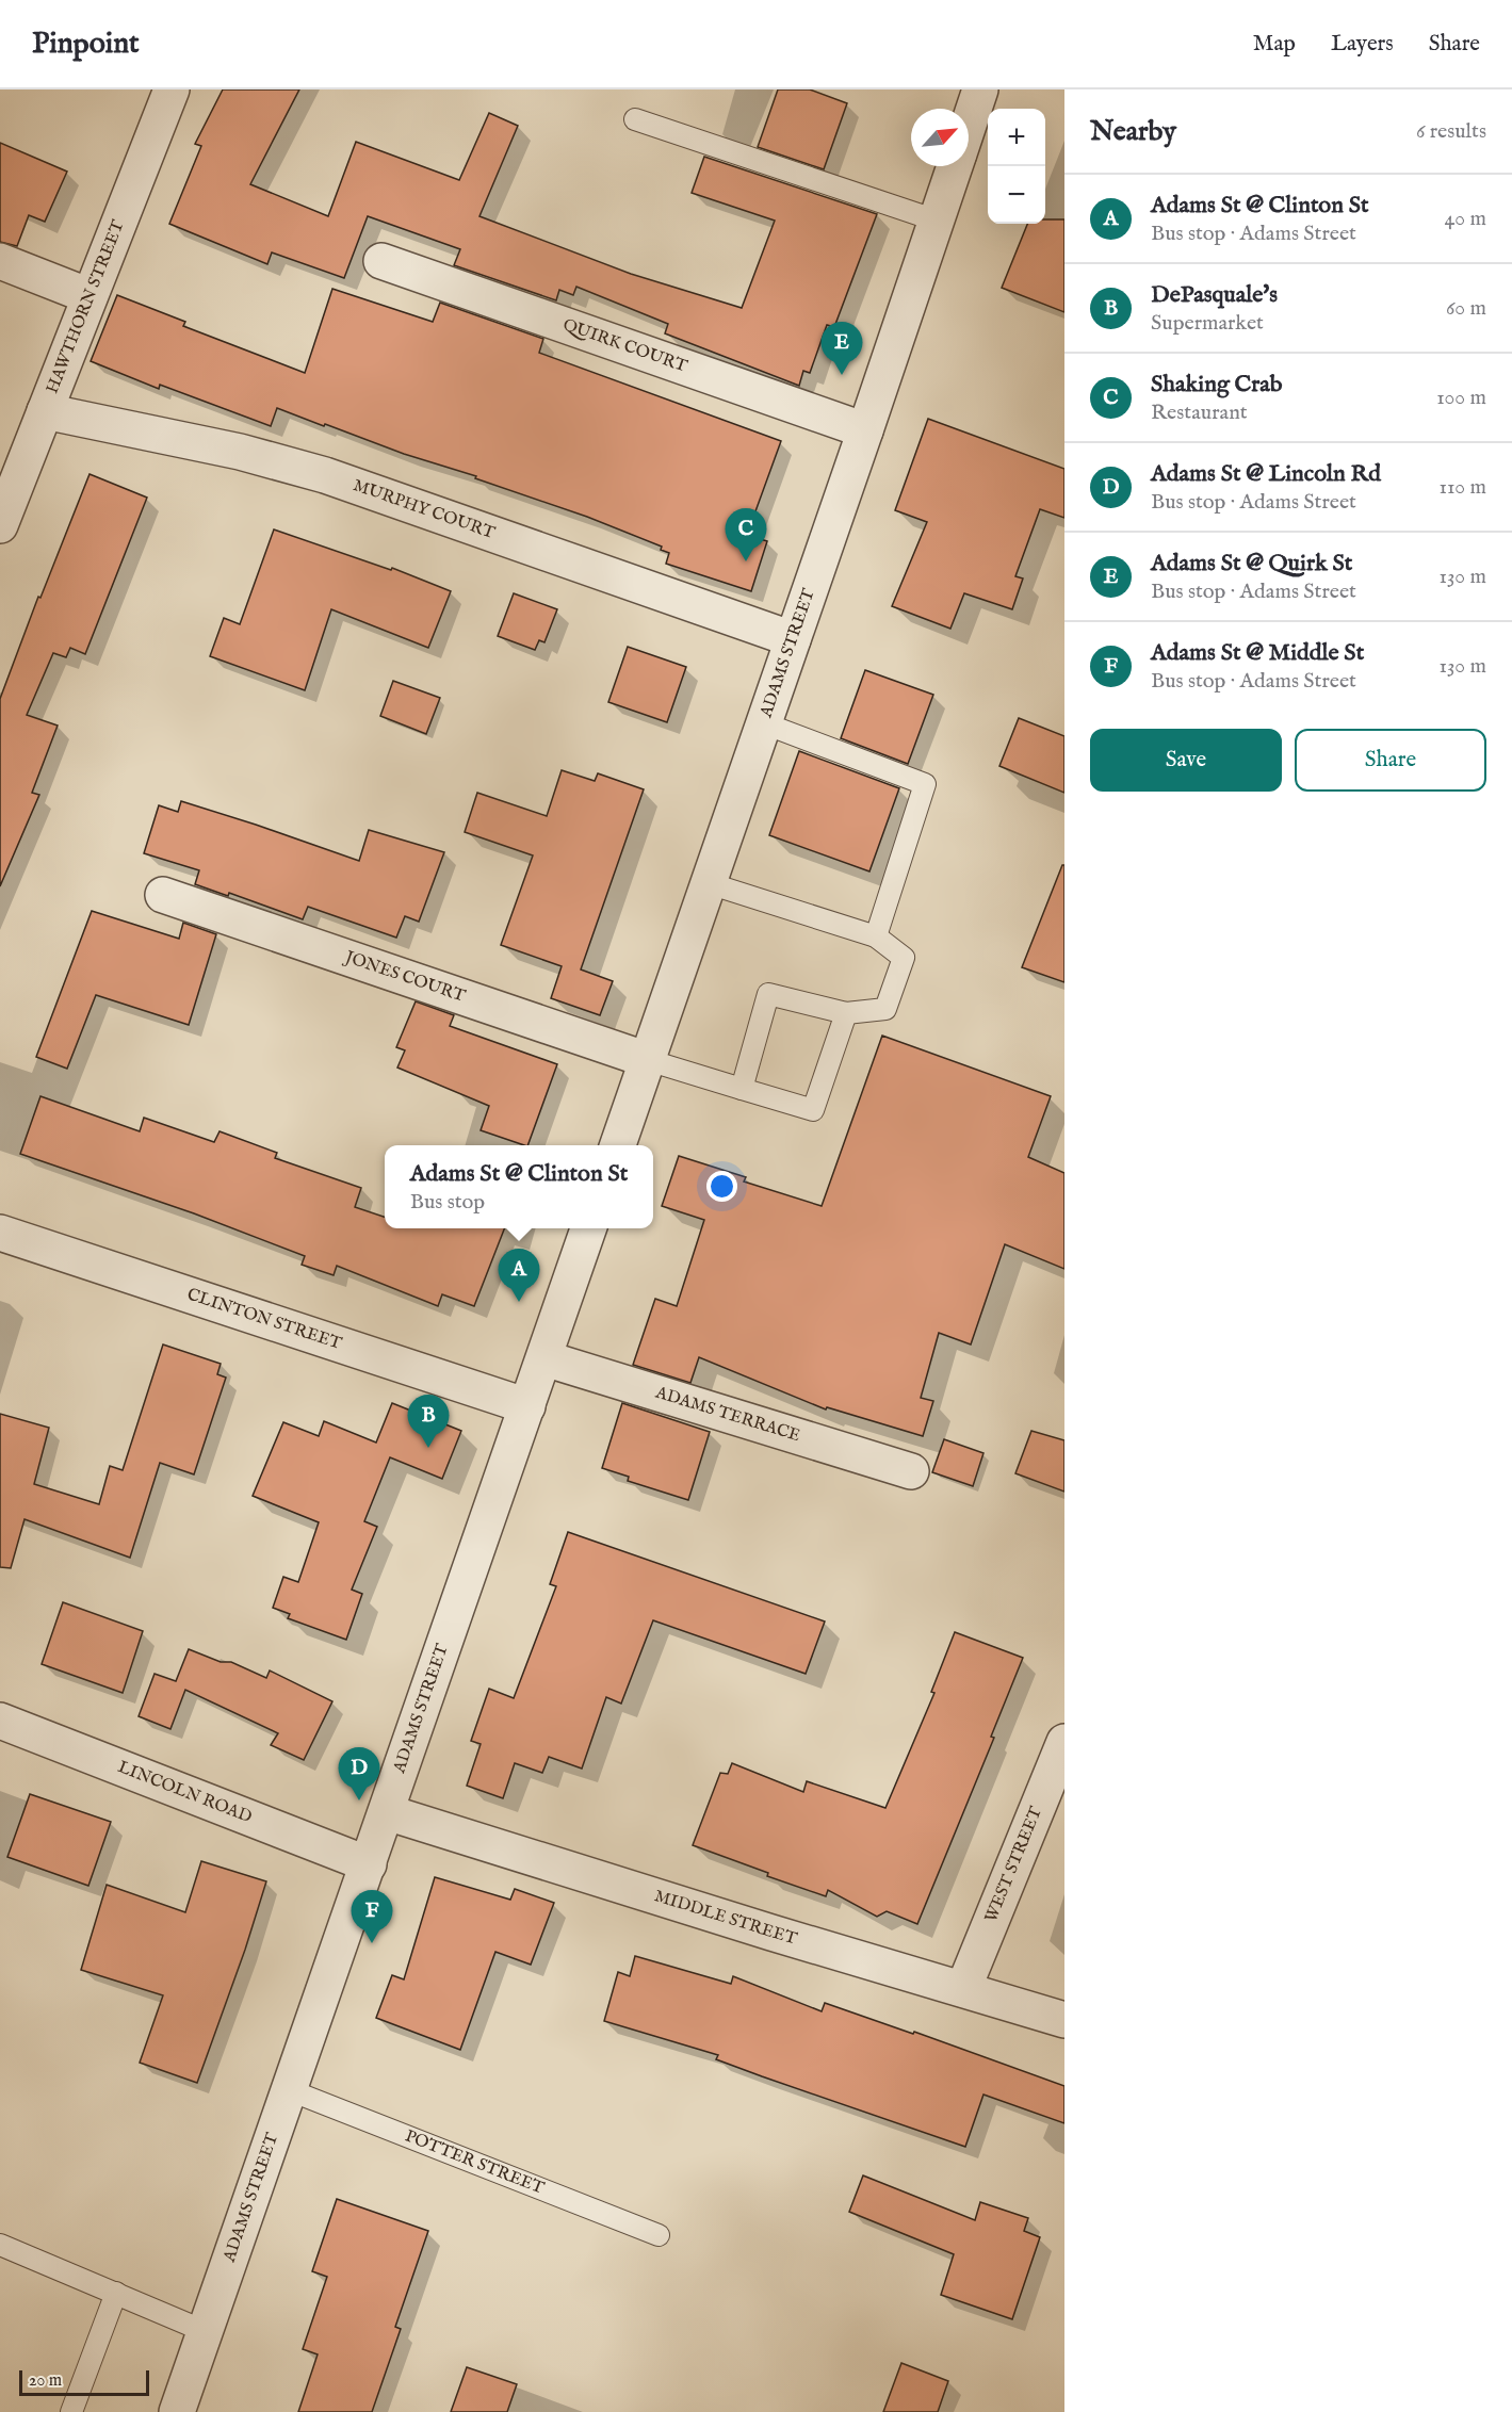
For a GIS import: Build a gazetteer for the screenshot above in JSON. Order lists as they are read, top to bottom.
{
  "streets": {
    "street": [
      "HAWTHORN STREET",
      "QUIRK COURT",
      "MURPHY COURT",
      "ADAMS STREET",
      "JONES COURT",
      "CLINTON STREET",
      "ADAMS TERRACE",
      "LINCOLN ROAD",
      "WEST STREET",
      "MIDDLE STREET"
    ],
    "lane": ["POTTER STREET"]
  },
  "crossings": [
    ["HAWTHORN STREET", "MURPHY COURT"],
    ["QUIRK COURT", "ADAMS STREET"],
    ["MURPHY COURT", "ADAMS STREET"],
    ["ADAMS STREET", "JONES COURT"],
    ["ADAMS STREET", "CLINTON STREET"],
    ["ADAMS STREET", "ADAMS TERRACE"],
    ["ADAMS STREET", "LINCOLN ROAD"],
    ["ADAMS STREET", "MIDDLE STREET"],
    ["ADAMS STREET", "POTTER STREET"],
    ["WEST STREET", "MIDDLE STREET"]
  ],
  "scale_bar": "20 m",
  "north": "top right",
  "page": {
    "header": "Pinpoint",
    "nav": ["Map", "Layers", "Share"],
    "heading": ["Nearby", "6 results"],
    "map_buttons": ["+", "−"],
    "list": [
      {
        "mark": "A",
        "name": "Adams St @ Clinton St",
        "note": "Bus stop · Adams Street",
        "value": "40 m"
      },
      {
        "mark": "B",
        "name": "DePasquale's",
        "note": "Supermarket",
        "value": "60 m"
      },
      {
        "mark": "C",
        "name": "Shaking Crab",
        "note": "Restaurant",
        "value": "100 m"
      },
      {
        "mark": "D",
        "name": "Adams St @ Lincoln Rd",
        "note": "Bus stop · Adams Street",
        "value": "110 m"
      },
      {
        "mark": "E",
        "name": "Adams St @ Quirk St",
        "note": "Bus stop · Adams Street",
        "value": "130 m"
      },
      {
        "mark": "F",
        "name": "Adams St @ Middle St",
        "note": "Bus stop · Adams Street",
        "value": "130 m"
      }
    ],
    "pins": [
      "E",
      "C",
      "A",
      "B",
      "D",
      "F"
    ],
    "buttons": ["Save", "Share"],
    "popup": ["Adams St @ Clinton St", "Bus stop"],
    "scale": "20 m"
  }
}
